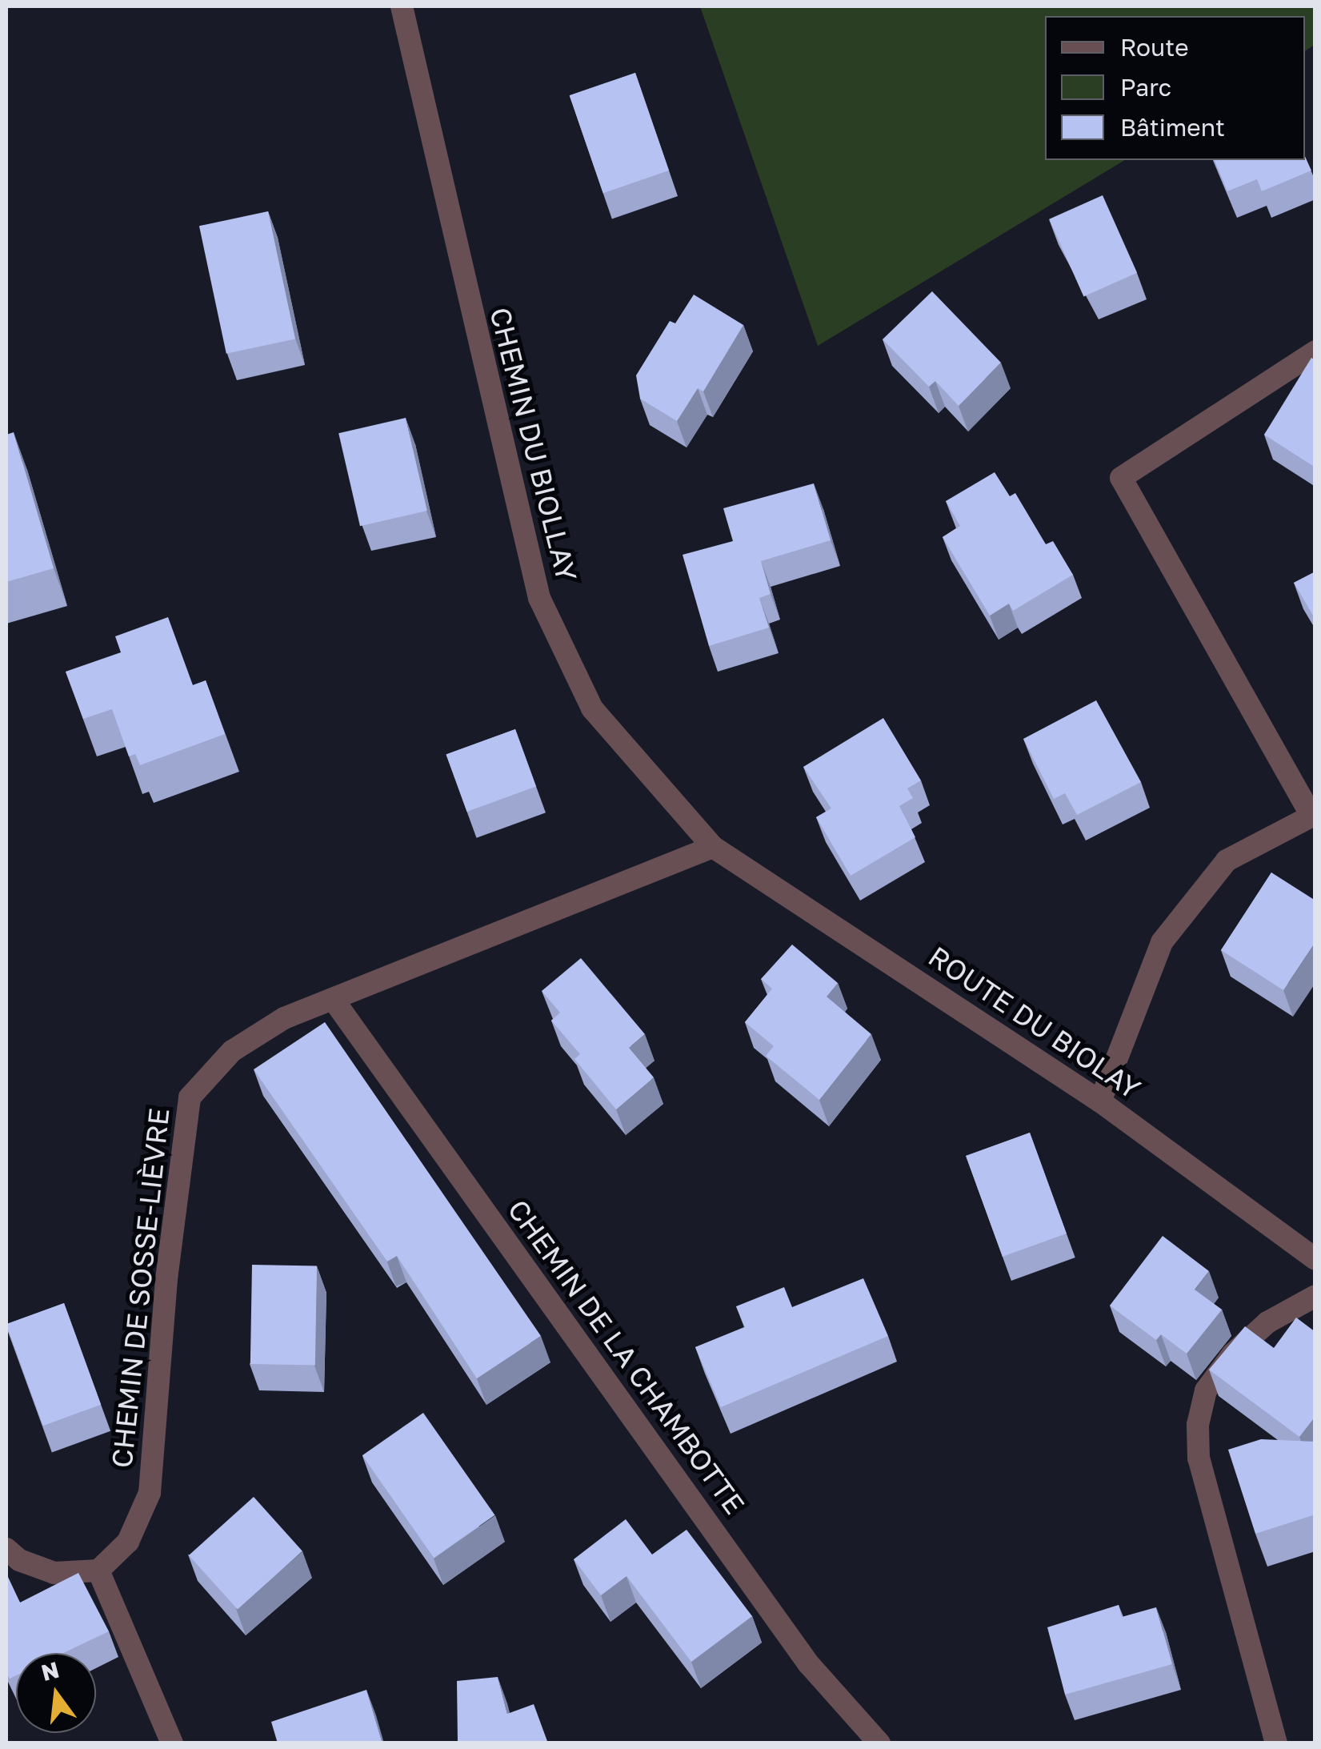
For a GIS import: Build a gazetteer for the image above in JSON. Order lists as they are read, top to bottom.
{
  "streets": {
    "street": [
      "CHEMIN DU BIOLLAY",
      "ROUTE DU BIOLAY",
      "CHEMIN DE SOSSE-LIÈVRE",
      "CHEMIN DE LA CHAMBOTTE"
    ]
  },
  "crossings": [
    ["CHEMIN DU BIOLLAY", "ROUTE DU BIOLAY"],
    ["CHEMIN DU BIOLLAY", "CHEMIN DE SOSSE-LIÈVRE"],
    ["ROUTE DU BIOLAY", "CHEMIN DE SOSSE-LIÈVRE"],
    ["CHEMIN DE SOSSE-LIÈVRE", "CHEMIN DE LA CHAMBOTTE"]
  ],
  "legend": ["Route", "Parc", "Bâtiment"],
  "north": "top"
}
